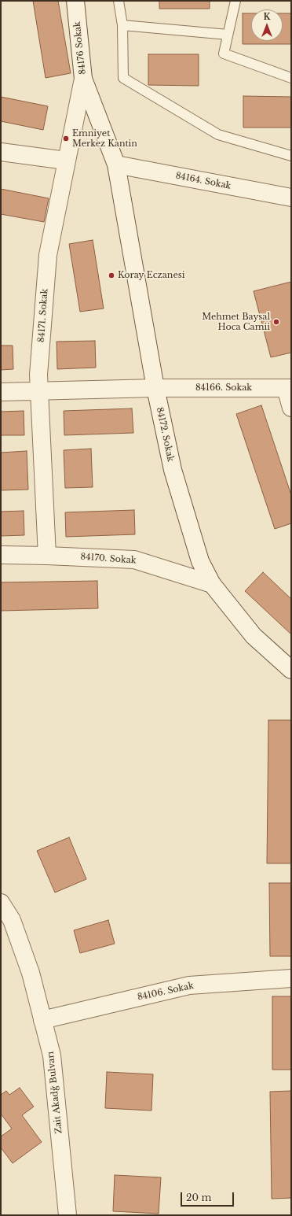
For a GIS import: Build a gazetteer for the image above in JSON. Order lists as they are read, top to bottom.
{
  "streets": {
    "street": [
      "84176 Sokak",
      "84164. Sokak",
      "84171. Sokak",
      "84166. Sokak",
      "84172. Sokak",
      "84170. Sokak",
      "84106. Sokak",
      "Zait Akadğ Bulvarı"
    ]
  },
  "crossings": [
    ["84176 Sokak", "84164. Sokak"],
    ["84176 Sokak", "84171. Sokak"],
    ["84176 Sokak", "84172. Sokak"],
    ["84164. Sokak", "84172. Sokak"],
    ["84171. Sokak", "84166. Sokak"],
    ["84171. Sokak", "84170. Sokak"],
    ["84166. Sokak", "84172. Sokak"],
    ["84172. Sokak", "84170. Sokak"],
    ["84106. Sokak", "Zait Akadğ Bulvarı"]
  ],
  "places": ["Emniyet Merkez Kantin", "Koray Eczanesi", "Mehmet Baysal Hoca Camii"],
  "scale_bar": "20 m",
  "north": "top"
}
